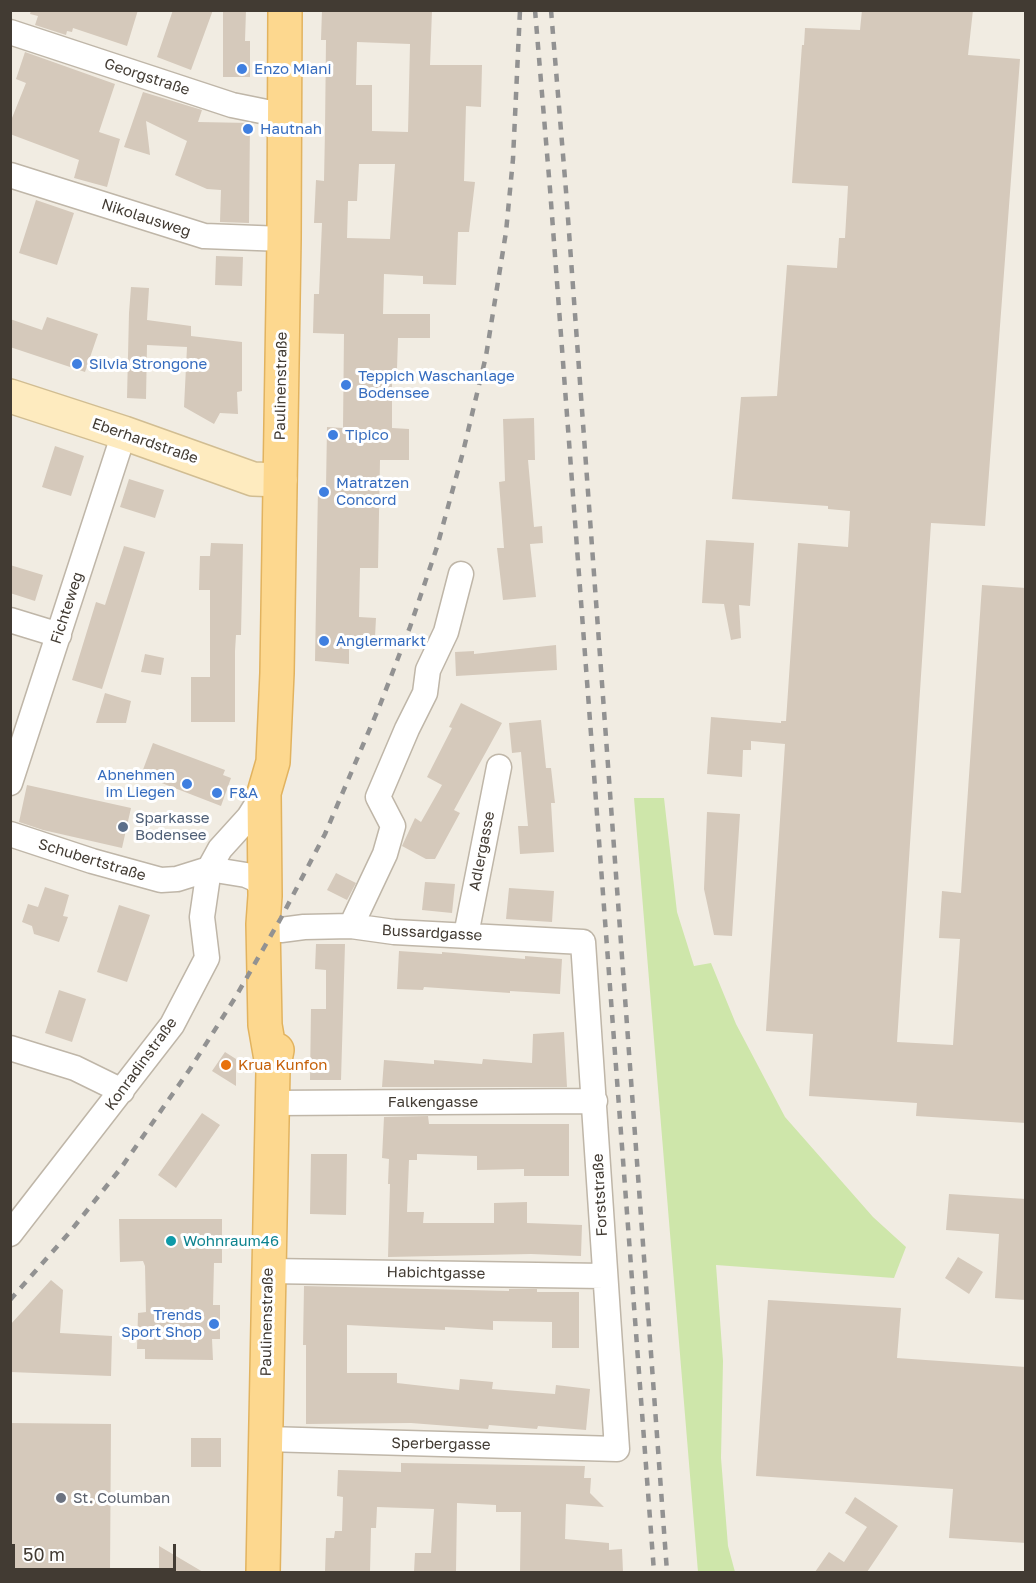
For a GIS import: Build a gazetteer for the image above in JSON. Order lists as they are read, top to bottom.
{
  "streets": {
    "main road": ["Paulinenstraße"],
    "street": [
      "Georgstraße",
      "Nikolausweg",
      "Eberhardstraße",
      "Fichteweg",
      "Adlergasse",
      "Schubertstraße",
      "Bussardgasse",
      "Konradinstraße",
      "Falkengasse",
      "Forststraße",
      "Habichtgasse",
      "Sperbergasse"
    ]
  },
  "crossings": [
    ["Georgstraße", "Paulinenstraße"],
    ["Nikolausweg", "Paulinenstraße"],
    ["Paulinenstraße", "Eberhardstraße"],
    ["Paulinenstraße", "Schubertstraße"],
    ["Paulinenstraße", "Bussardgasse"],
    ["Paulinenstraße", "Falkengasse"],
    ["Paulinenstraße", "Habichtgasse"],
    ["Paulinenstraße", "Sperbergasse"],
    ["Eberhardstraße", "Fichteweg"],
    ["Adlergasse", "Bussardgasse"],
    ["Schubertstraße", "Konradinstraße"],
    ["Bussardgasse", "Forststraße"],
    ["Falkengasse", "Forststraße"],
    ["Forststraße", "Habichtgasse"],
    ["Forststraße", "Sperbergasse"]
  ],
  "places": [
    "Enzo Miani",
    "Hautnah",
    "Silvia Strongone",
    "Teppich Waschanlage Bodensee",
    "Tipico",
    "Matratzen Concord",
    "Anglermarkt",
    "Abnehmen im Liegen",
    "F&A",
    "Sparkasse Bodensee",
    "Krua Kunfon",
    "Wohnraum46",
    "Trends Sport Shop",
    "St. Columban"
  ],
  "scale_bar": "50 m"
}
